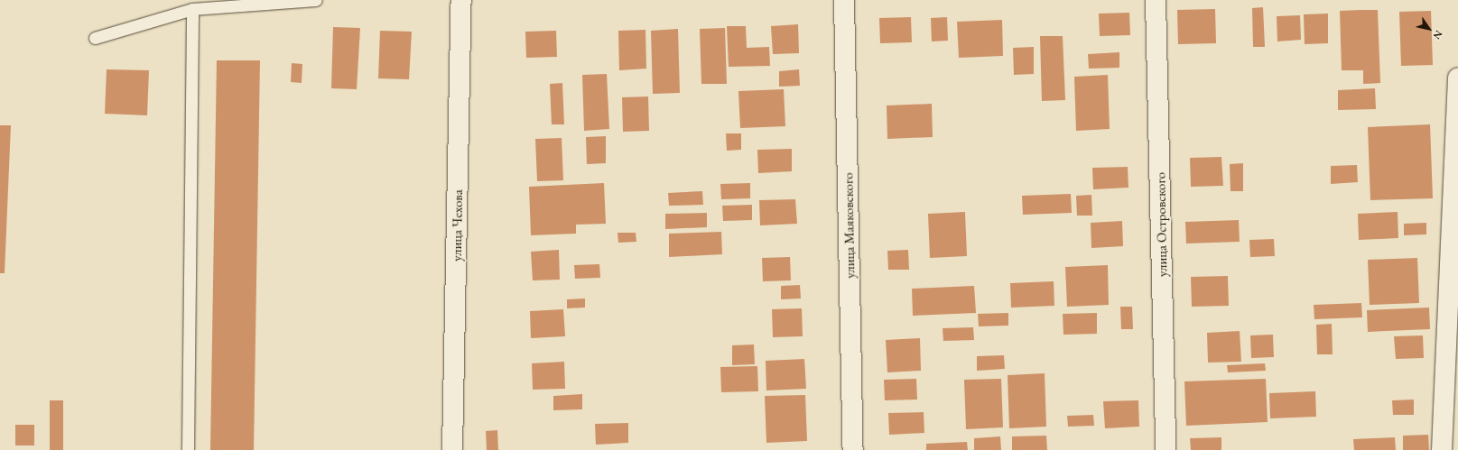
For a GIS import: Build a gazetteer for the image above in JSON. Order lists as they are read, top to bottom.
{
  "streets": {
    "street": ["улица Островского", "улица Чехова", "улица Маяковского"]
  },
  "north": "bottom right"
}
